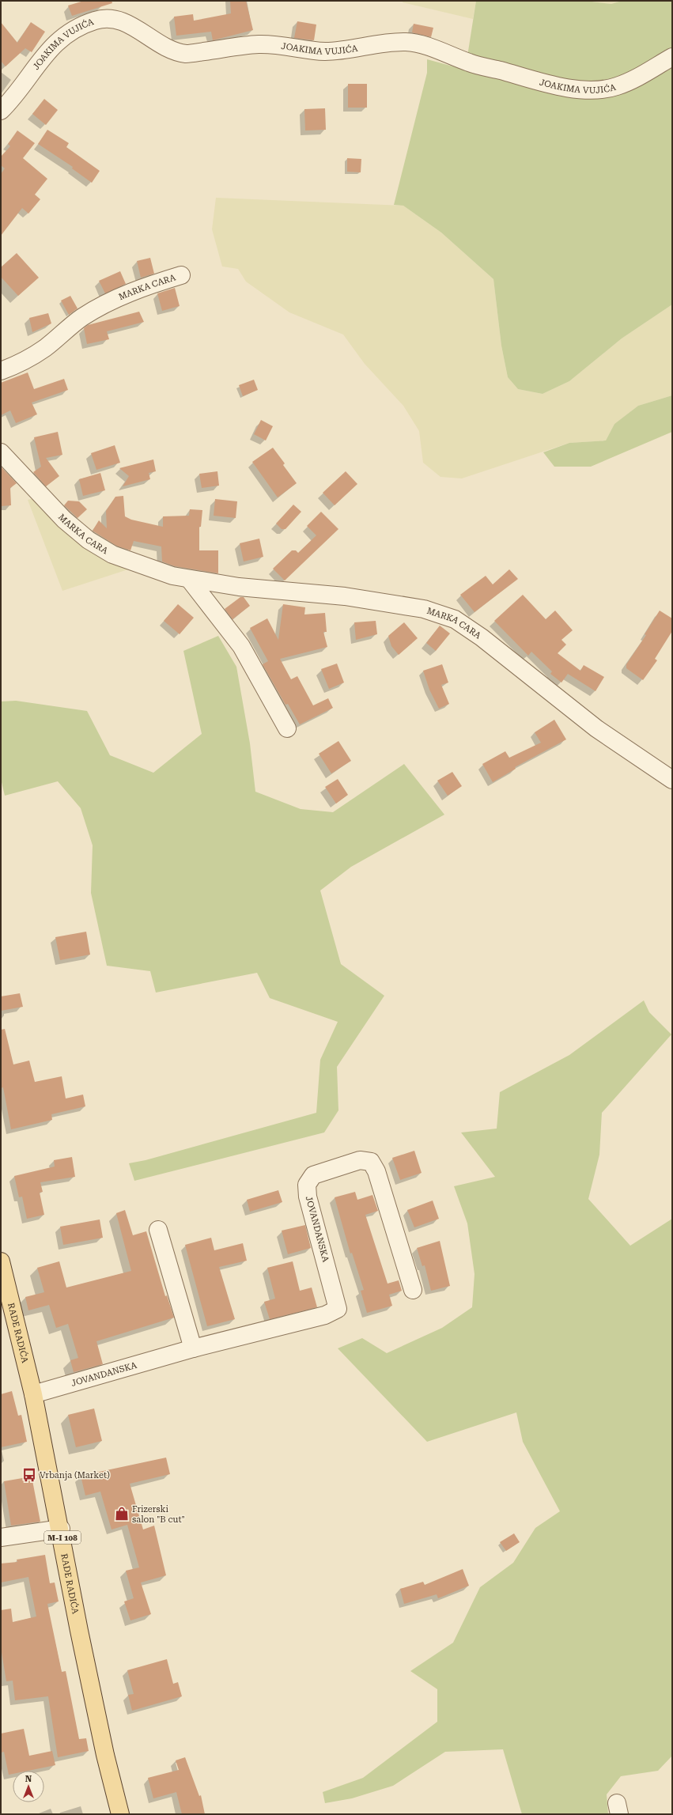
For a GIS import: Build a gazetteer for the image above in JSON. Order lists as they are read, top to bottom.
{
  "streets": {
    "main road": ["RADE RADIĆA", "M-I 108"],
    "street": ["JOAKIMA VUJIĆA", "MARKA CARA", "JOVANDANSKA"]
  },
  "crossings": [
    ["JOVANDANSKA", "RADE RADIĆA"]
  ],
  "places": {
    "bus stop": ["Vrbanja (Market)"],
    "shop": ["Frizerski salon \"B cut\""]
  },
  "north": "top"
}
